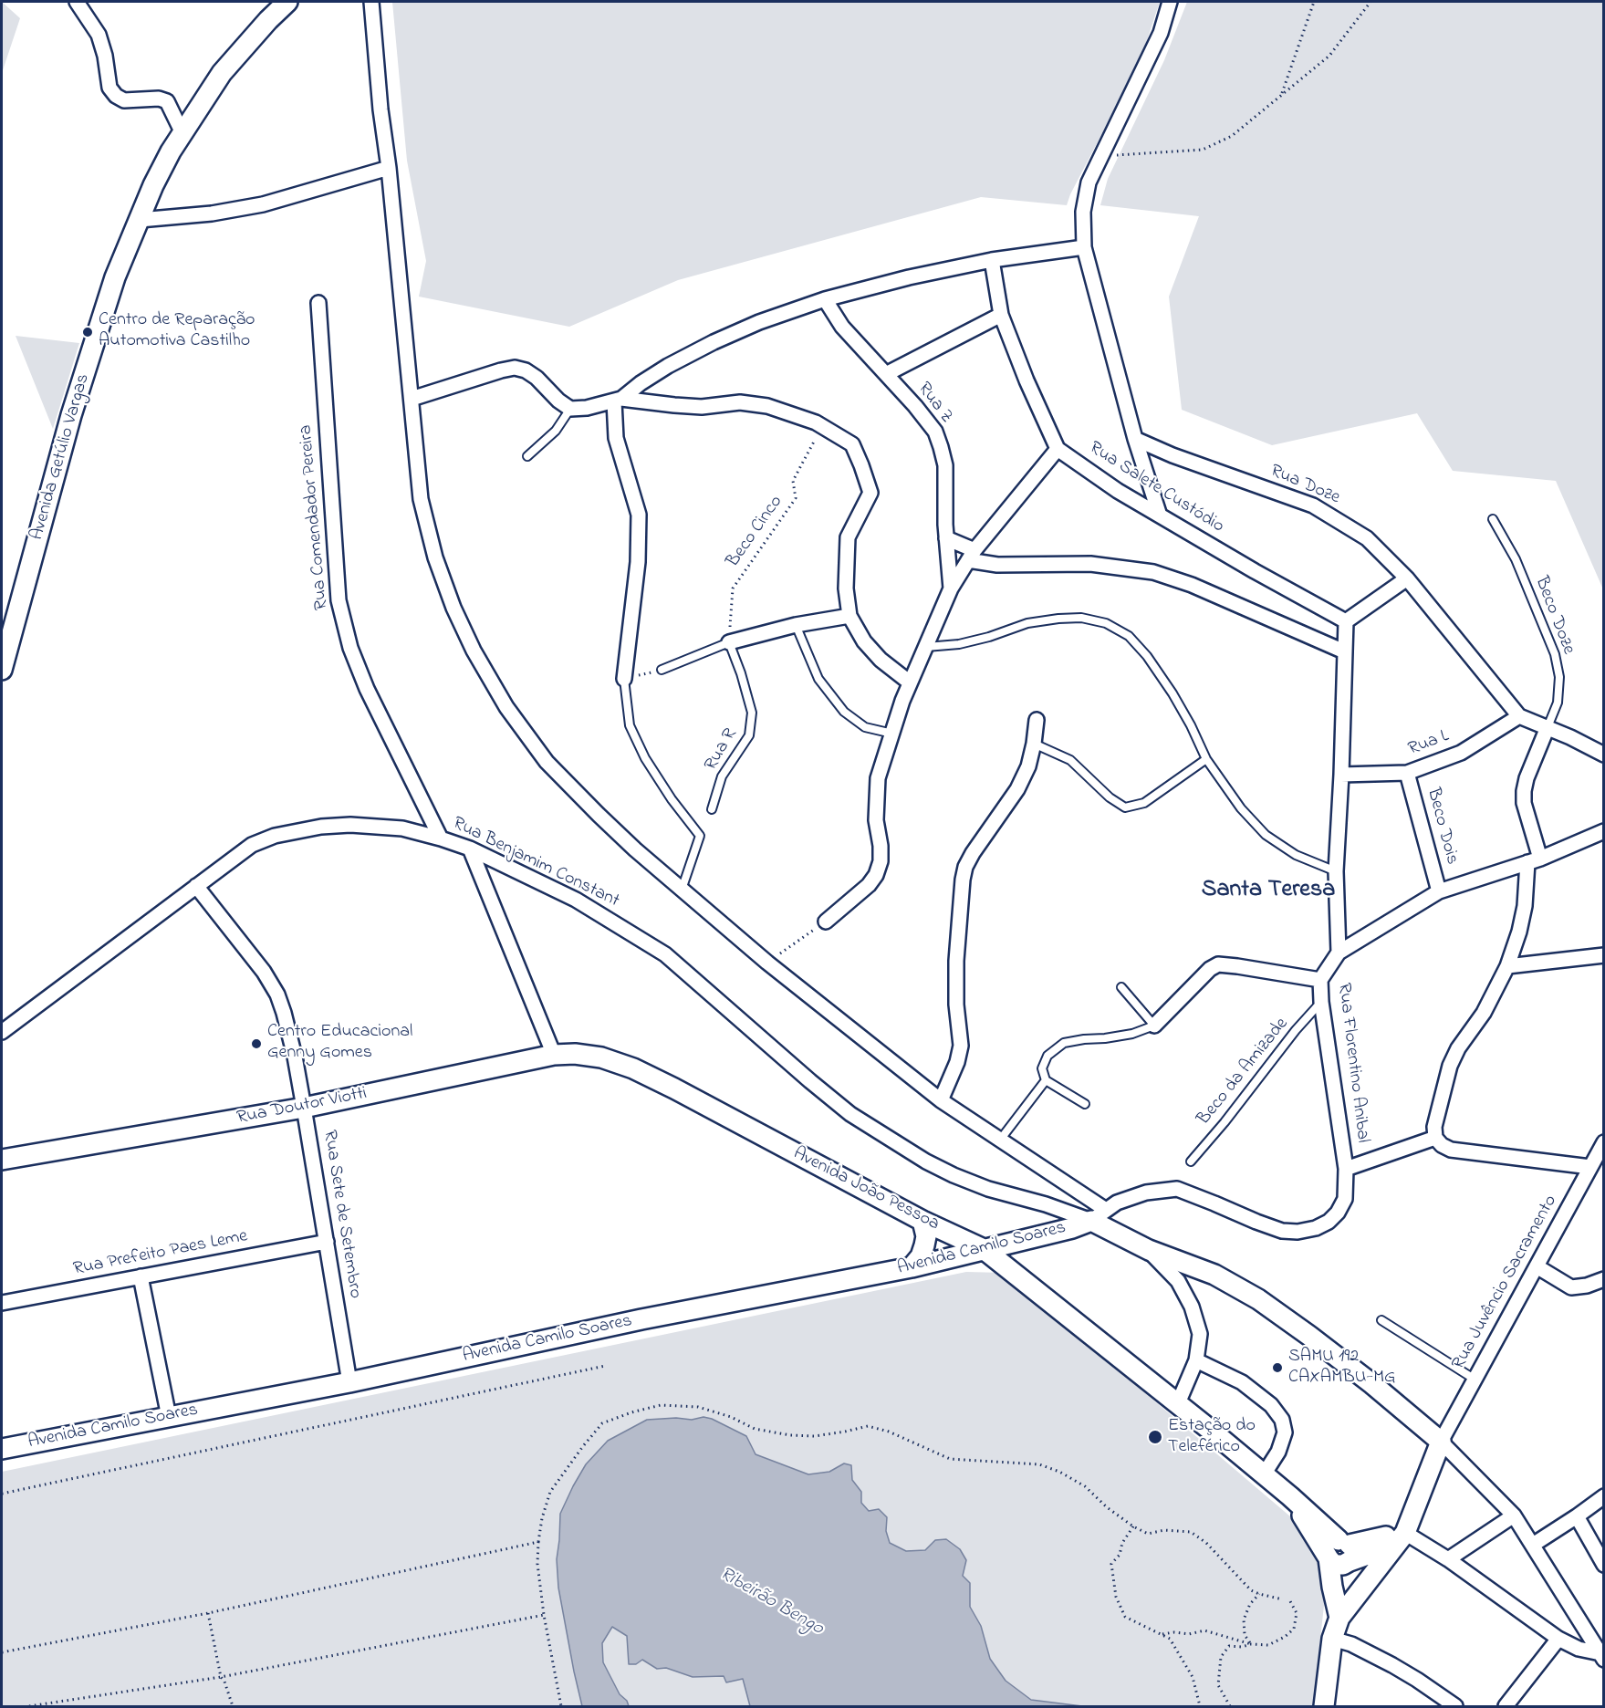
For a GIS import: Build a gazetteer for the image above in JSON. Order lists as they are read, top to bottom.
{
  "streets": {
    "street": [
      "Rua Z",
      "Avenida Getúlio Vargas",
      "Rua Doze",
      "Rua Salete Custódio",
      "Rua Comendador Pereira",
      "Rua L",
      "Beco Dois",
      "Rua Benjamim Constant",
      "Rua Florentino Anibal",
      "Rua Doutor Viotti",
      "Avenida João Pessoa",
      "Rua Sete de Setembro",
      "Avenida Camilo Soares",
      "Rua Prefeito Paes Leme",
      "Rua Juvêncio Sacramento"
    ],
    "lane": ["Beco Doze", "Rua R", "Beco da Amizade"],
    "path": ["Beco Cinco"]
  },
  "crossings": [
    ["Rua Doze", "Beco Doze"],
    ["Rua Doze", "Rua L"],
    ["Rua Comendador Pereira", "Rua Benjamim Constant"],
    ["Beco Cinco", "Rua R"],
    ["Rua L", "Beco Dois"],
    ["Rua Benjamim Constant", "Rua Florentino Anibal"],
    ["Rua Benjamim Constant", "Rua Sete de Setembro"],
    ["Rua Benjamim Constant", "Avenida Camilo Soares"],
    ["Rua Florentino Anibal", "Beco da Amizade"],
    ["Rua Florentino Anibal", "Avenida Camilo Soares"],
    ["Rua Doutor Viotti", "Avenida João Pessoa"],
    ["Rua Doutor Viotti", "Rua Sete de Setembro"],
    ["Avenida João Pessoa", "Avenida Camilo Soares"],
    ["Rua Sete de Setembro", "Avenida Camilo Soares"],
    ["Rua Sete de Setembro", "Rua Prefeito Paes Leme"]
  ],
  "districts": ["Santa Teresa"],
  "water": ["Ribeirão Bengo"],
  "places": [
    "Centro de Reparação Automotiva Castilho",
    "Centro Educacional Genny Gomes",
    "SAMU 192 CAXAMBU-MG",
    "Estação do Teleférico"
  ]
}
